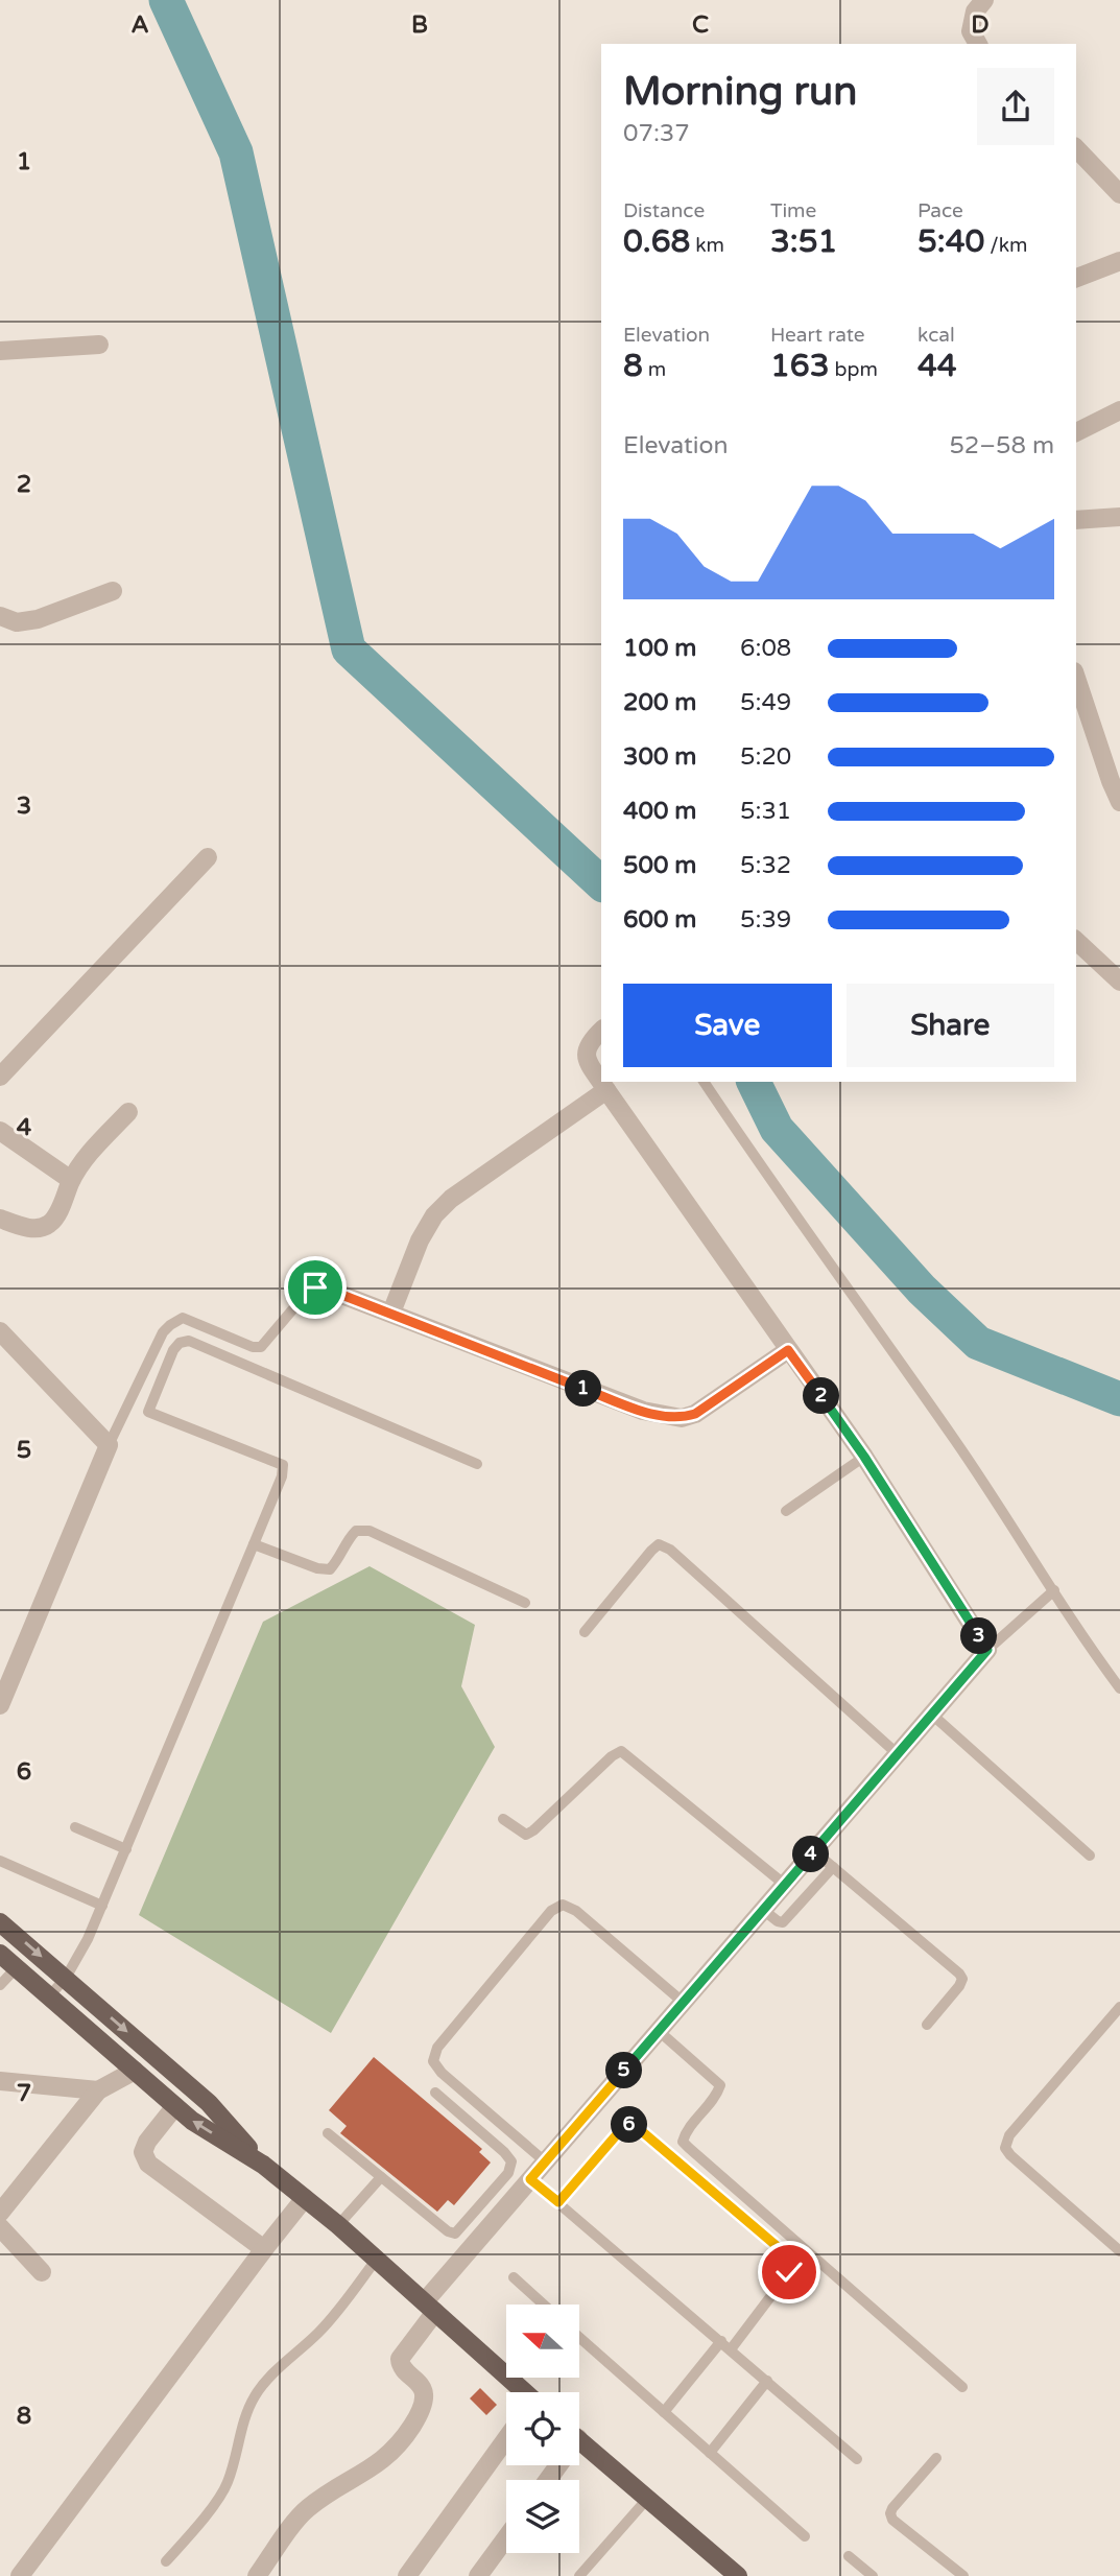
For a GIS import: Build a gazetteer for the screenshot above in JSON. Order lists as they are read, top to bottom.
{
  "north": "left",
  "page": {
    "heading": ["Morning run", "07:37"],
    "stats": [
      ["Distance", "0.68 km"],
      ["Time", "3:51"],
      ["Pace", "5:40 /km"],
      ["Elevation", "8 m"],
      ["Heart rate", "163 bpm"],
      ["kcal", "44"]
    ],
    "chart": ["Elevation", "52–58 m"],
    "list": [
      {
        "name": "100 m",
        "note": "6:08"
      },
      {
        "name": "200 m",
        "note": "5:49"
      },
      {
        "name": "300 m",
        "note": "5:20"
      },
      {
        "name": "400 m",
        "note": "5:31"
      },
      {
        "name": "500 m",
        "note": "5:32"
      },
      {
        "name": "600 m",
        "note": "5:39"
      }
    ],
    "buttons": ["Save", "Share"],
    "pins": [
      "1",
      "2",
      "3",
      "4",
      "5",
      "6"
    ]
  },
  "grid": {
    "columns": [
      "A",
      "B",
      "C",
      "D"
    ],
    "rows": [
      "1",
      "2",
      "3",
      "4",
      "5",
      "6",
      "7",
      "8"
    ]
  }
}
